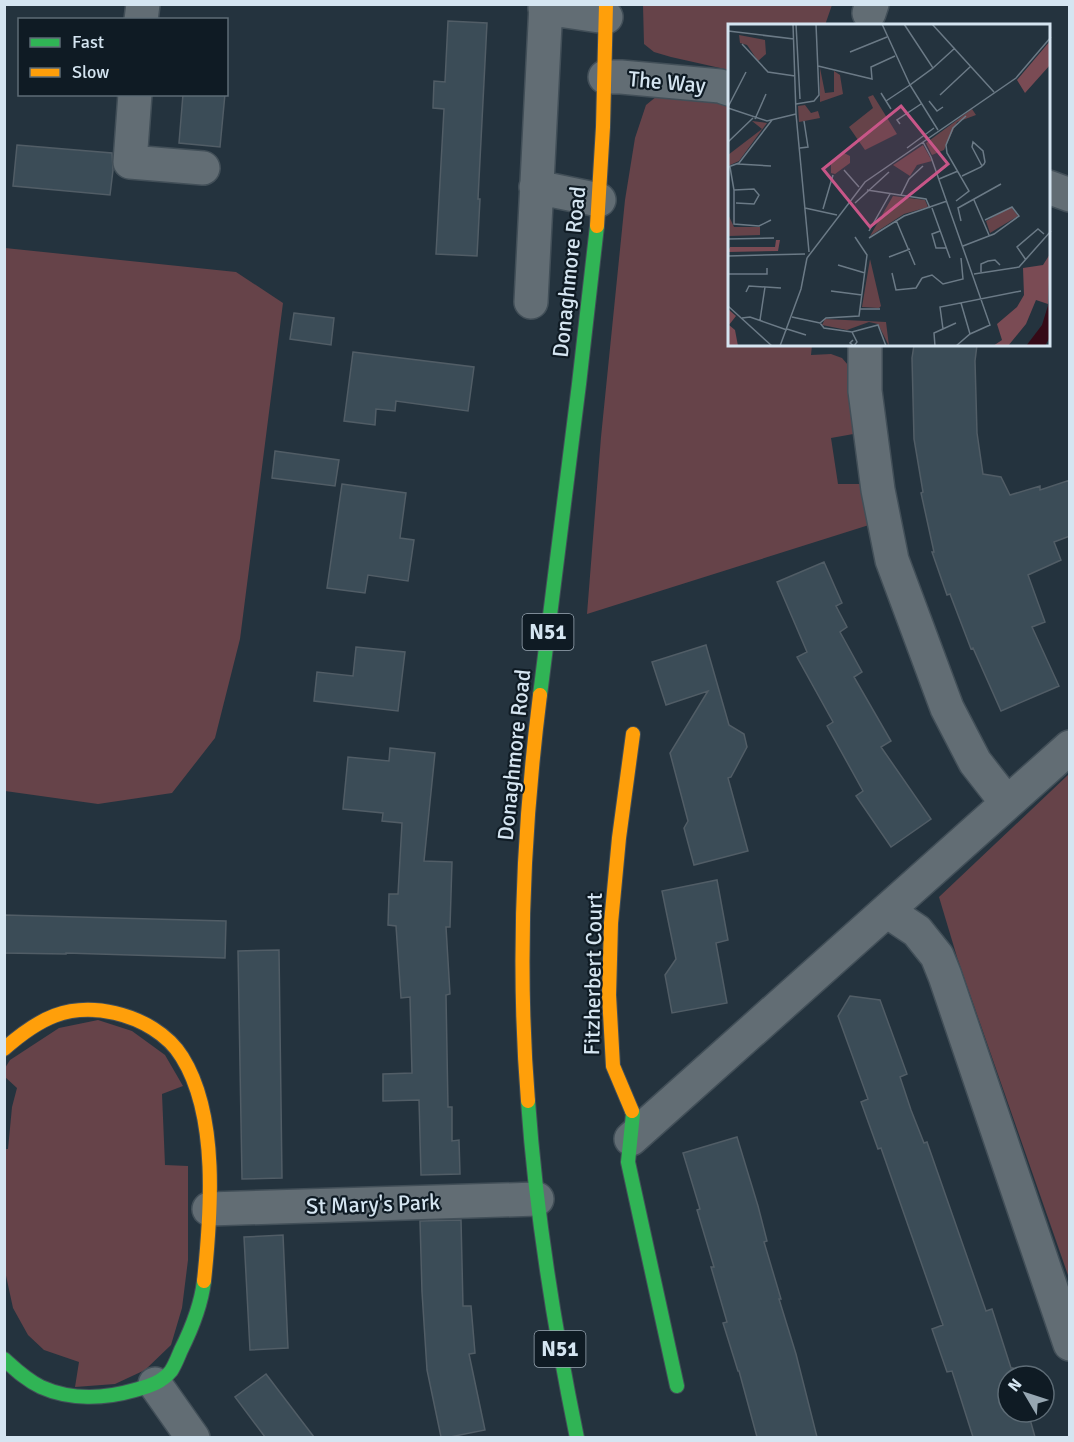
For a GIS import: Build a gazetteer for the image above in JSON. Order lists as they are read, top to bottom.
{
  "streets": {
    "main road": ["Donaghmore Road", "N51", "Fitzherbert Court"],
    "street": ["The Way", "St Mary's Park"]
  },
  "crossings": [
    ["The Way", "Donaghmore Road"],
    ["Donaghmore Road", "St Mary's Park"]
  ],
  "legend": ["Fast", "Slow"],
  "north": "top left"
}
